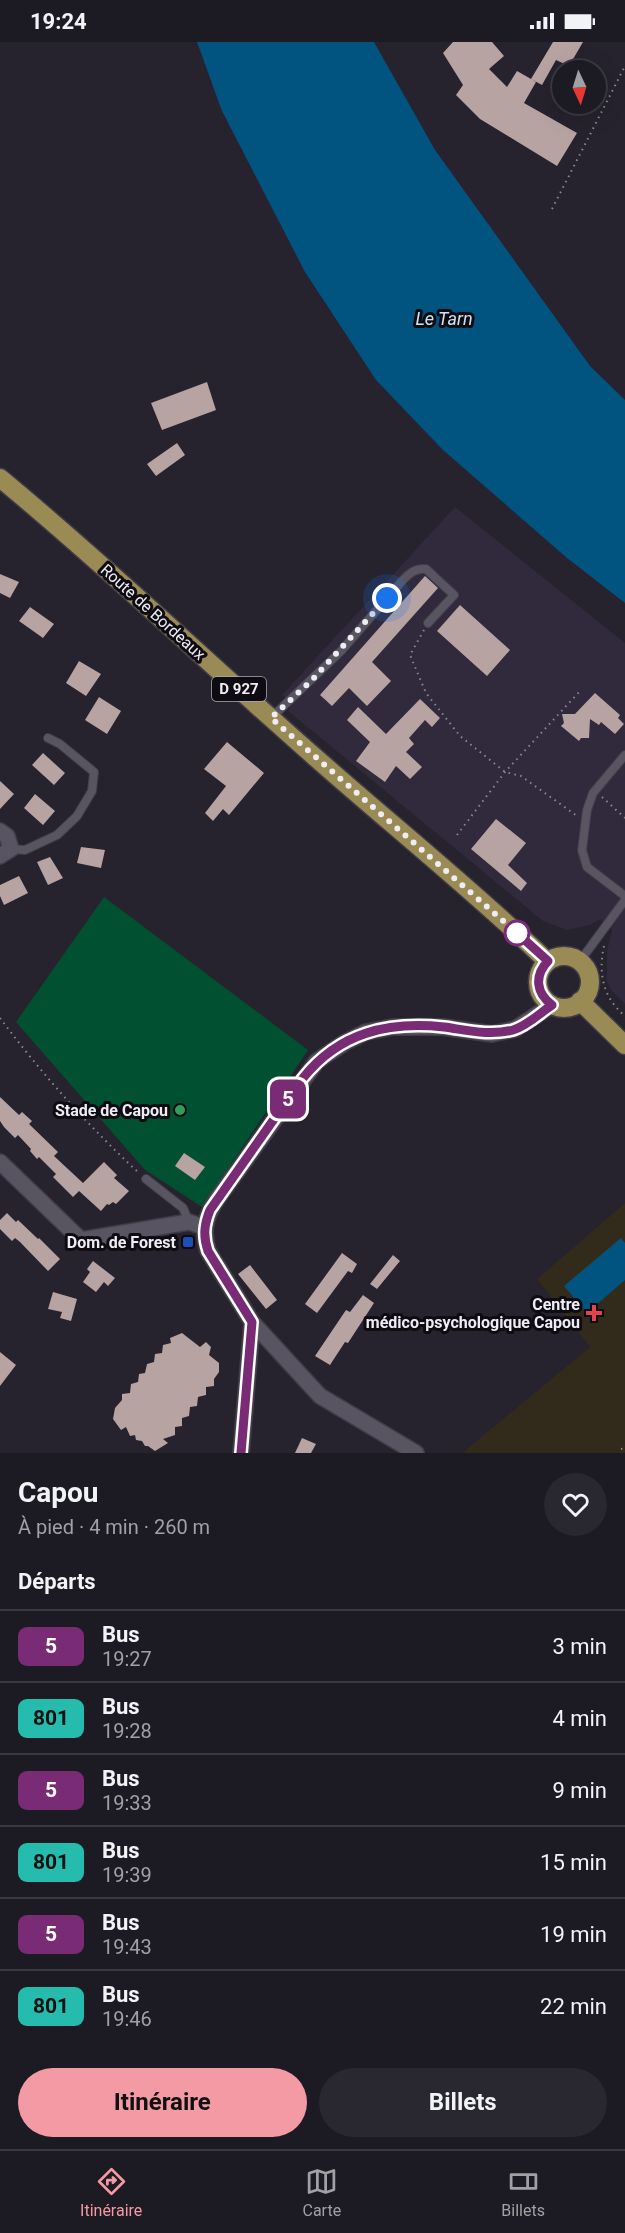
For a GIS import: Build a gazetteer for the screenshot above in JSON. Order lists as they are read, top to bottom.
{
  "streets": {
    "main road": ["Route de Bordeaux", "D 927"]
  },
  "water": ["Le Tarn"],
  "places": {
    "other": ["Stade de Capou"],
    "transit": ["Dom. de Forest"],
    "health": ["Centre médico-psychologique Capou"]
  },
  "lines": ["bus line 5"],
  "north": "bottom",
  "page": {
    "status": "19:24",
    "on_map": "5",
    "heading": [
      ["Capou", "À pied · 4 min · 260 m"],
      "Départs"
    ],
    "list": [
      {
        "mark": "5",
        "name": "Bus",
        "note": "19:27",
        "value": "3 min"
      },
      {
        "mark": "801",
        "name": "Bus",
        "note": "19:28",
        "value": "4 min"
      },
      {
        "mark": "5",
        "name": "Bus",
        "note": "19:33",
        "value": "9 min"
      },
      {
        "mark": "801",
        "name": "Bus",
        "note": "19:39",
        "value": "15 min"
      },
      {
        "mark": "5",
        "name": "Bus",
        "note": "19:43",
        "value": "19 min"
      },
      {
        "mark": "801",
        "name": "Bus",
        "note": "19:46",
        "value": "22 min"
      }
    ],
    "buttons": ["Itinéraire", "Billets"],
    "tabs": ["Itinéraire", "Carte", "Billets"]
  }
}
